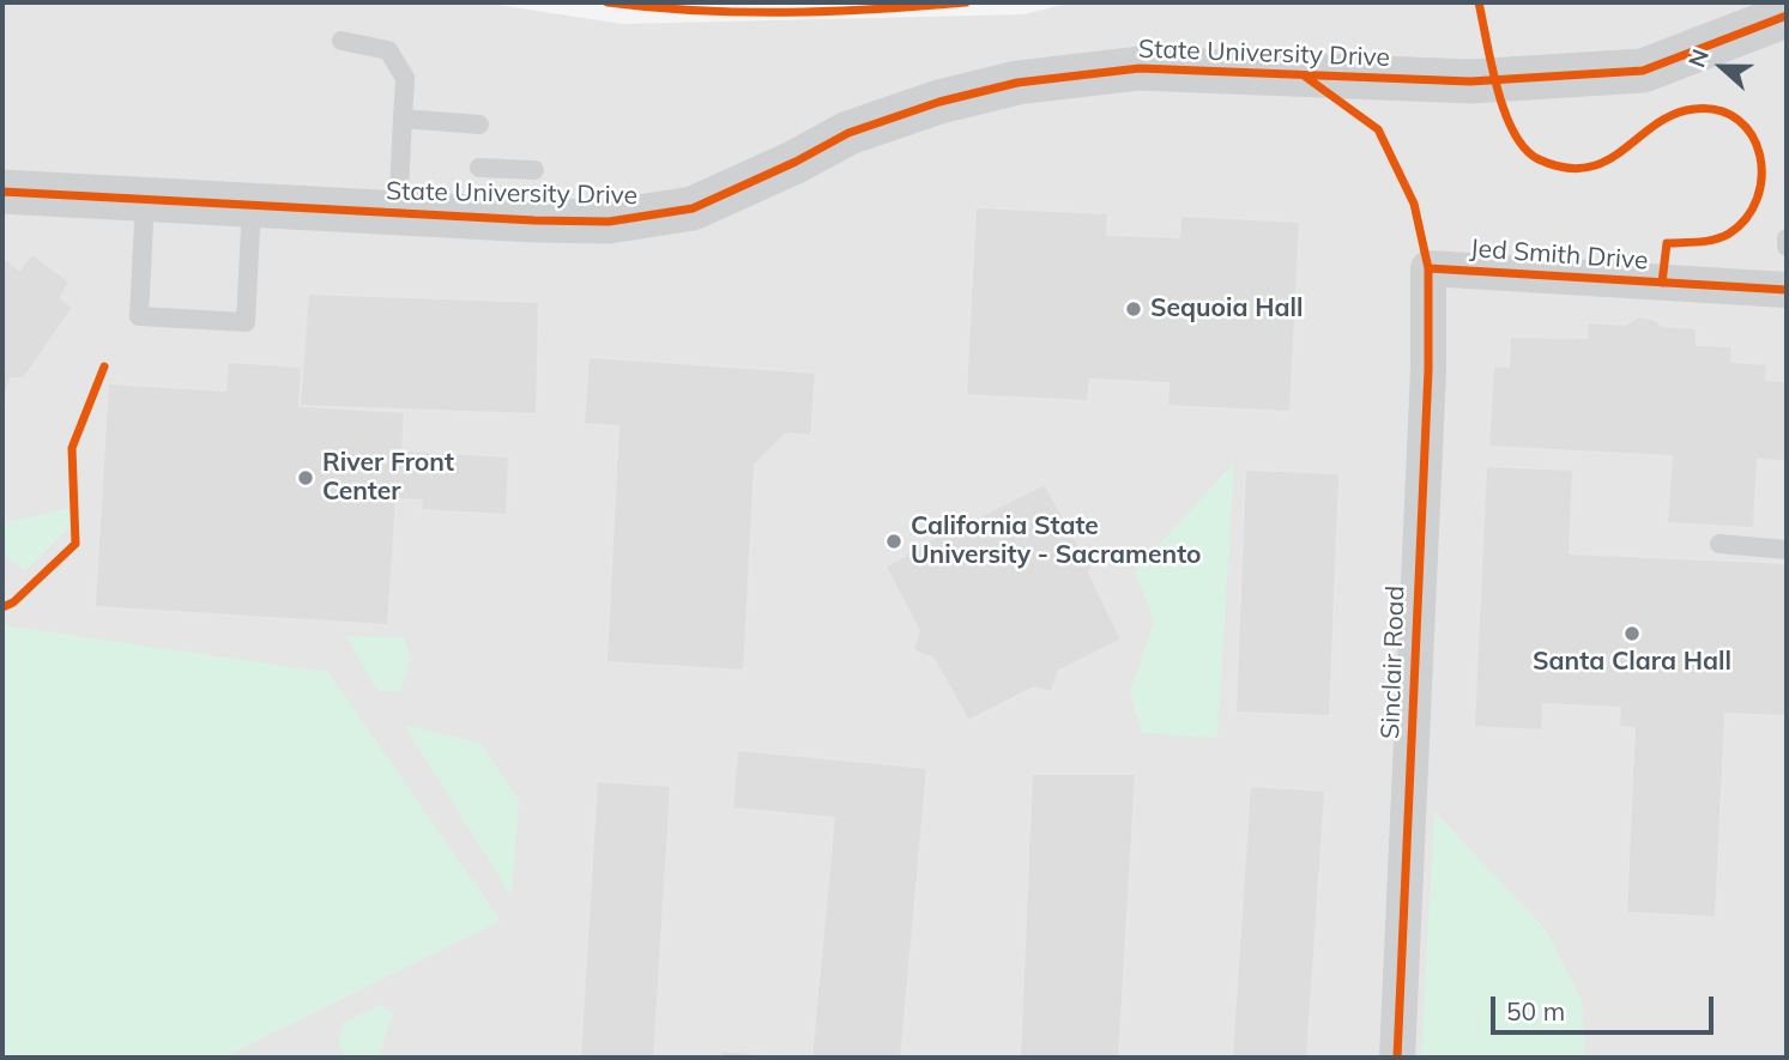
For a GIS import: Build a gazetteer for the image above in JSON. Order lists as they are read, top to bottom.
{
  "streets": {
    "street": ["State University Drive", "Jed Smith Drive", "Sinclair Road"]
  },
  "crossings": [
    ["Jed Smith Drive", "Sinclair Road"]
  ],
  "places": [
    "Sequoia Hall",
    "River Front Center",
    "California State University - Sacramento",
    "Santa Clara Hall"
  ],
  "scale_bar": "50 m",
  "north": "left"
}
